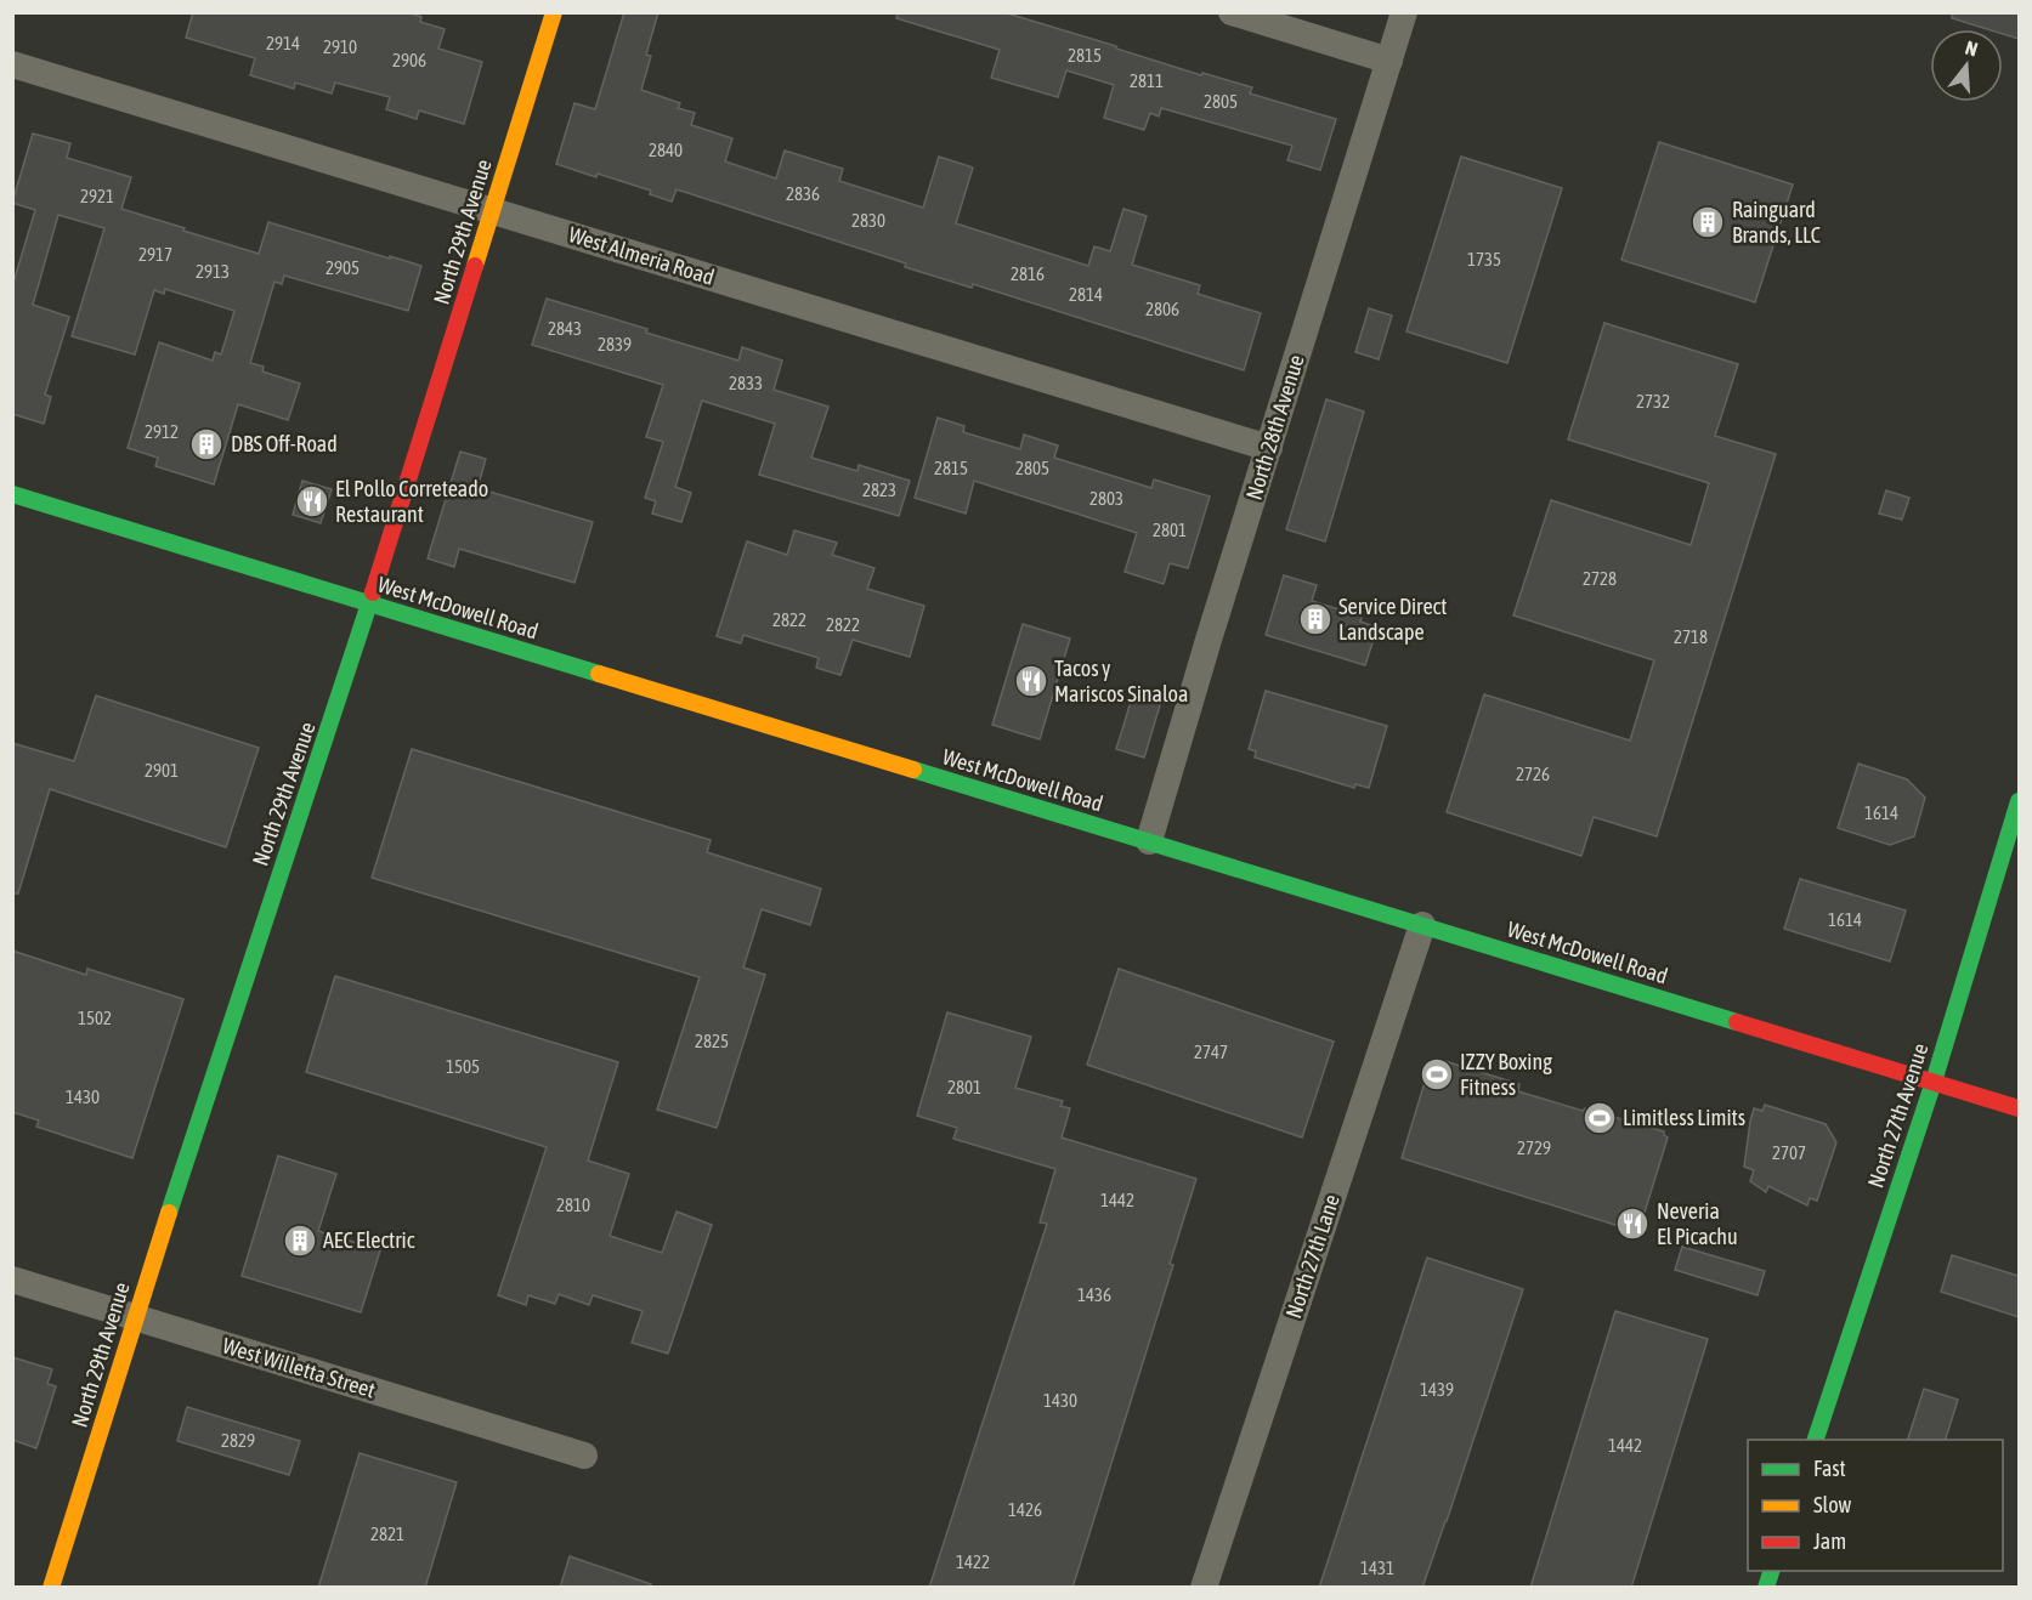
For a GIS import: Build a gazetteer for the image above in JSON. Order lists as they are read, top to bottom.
{
  "streets": {
    "main road": ["North 29th Avenue", "West McDowell Road", "North 27th Avenue"],
    "street": [
      "West Almeria Road",
      "North 28th Avenue",
      "North 27th Lane",
      "West Willetta Street"
    ]
  },
  "crossings": [
    ["North 29th Avenue", "West Almeria Road"],
    ["North 29th Avenue", "West McDowell Road"],
    ["North 29th Avenue", "West Willetta Street"],
    ["West Almeria Road", "North 28th Avenue"],
    ["North 28th Avenue", "West McDowell Road"],
    ["West McDowell Road", "North 27th Avenue"],
    ["West McDowell Road", "North 27th Lane"]
  ],
  "places": {
    "building": [
      "Rainguard Brands, LLC",
      "DBS Off-Road",
      "Service Direct Landscape",
      "AEC Electric"
    ],
    "restaurant": ["El Pollo Correteado Restaurant", "Tacos y Mariscos Sinaloa", "Neveria El Picachu"],
    "sports": ["IZZY Boxing Fitness", "Limitless Limits"]
  },
  "house_numbers": [
    "2914",
    "2910",
    "2815",
    "2906",
    "2811",
    "2805",
    "2840",
    "2836",
    "2921",
    "2830",
    "2917",
    "1735",
    "2905",
    "2913",
    "2816",
    "2814",
    "2806",
    "2843",
    "2839",
    "2833",
    "2732",
    "2912",
    "2815",
    "2805",
    "2823",
    "2803",
    "2801",
    "2728",
    "2822",
    "2822",
    "2718",
    "2901",
    "2726",
    "1614",
    "1614",
    "1502",
    "2825",
    "2747",
    "1505",
    "2801",
    "1430",
    "2729",
    "2707",
    "1442",
    "2810",
    "1436",
    "1439",
    "1430",
    "2829",
    "1442",
    "1426",
    "2821",
    "1422",
    "1431"
  ],
  "legend": ["Fast", "Slow", "Jam"],
  "north": "top"
}
